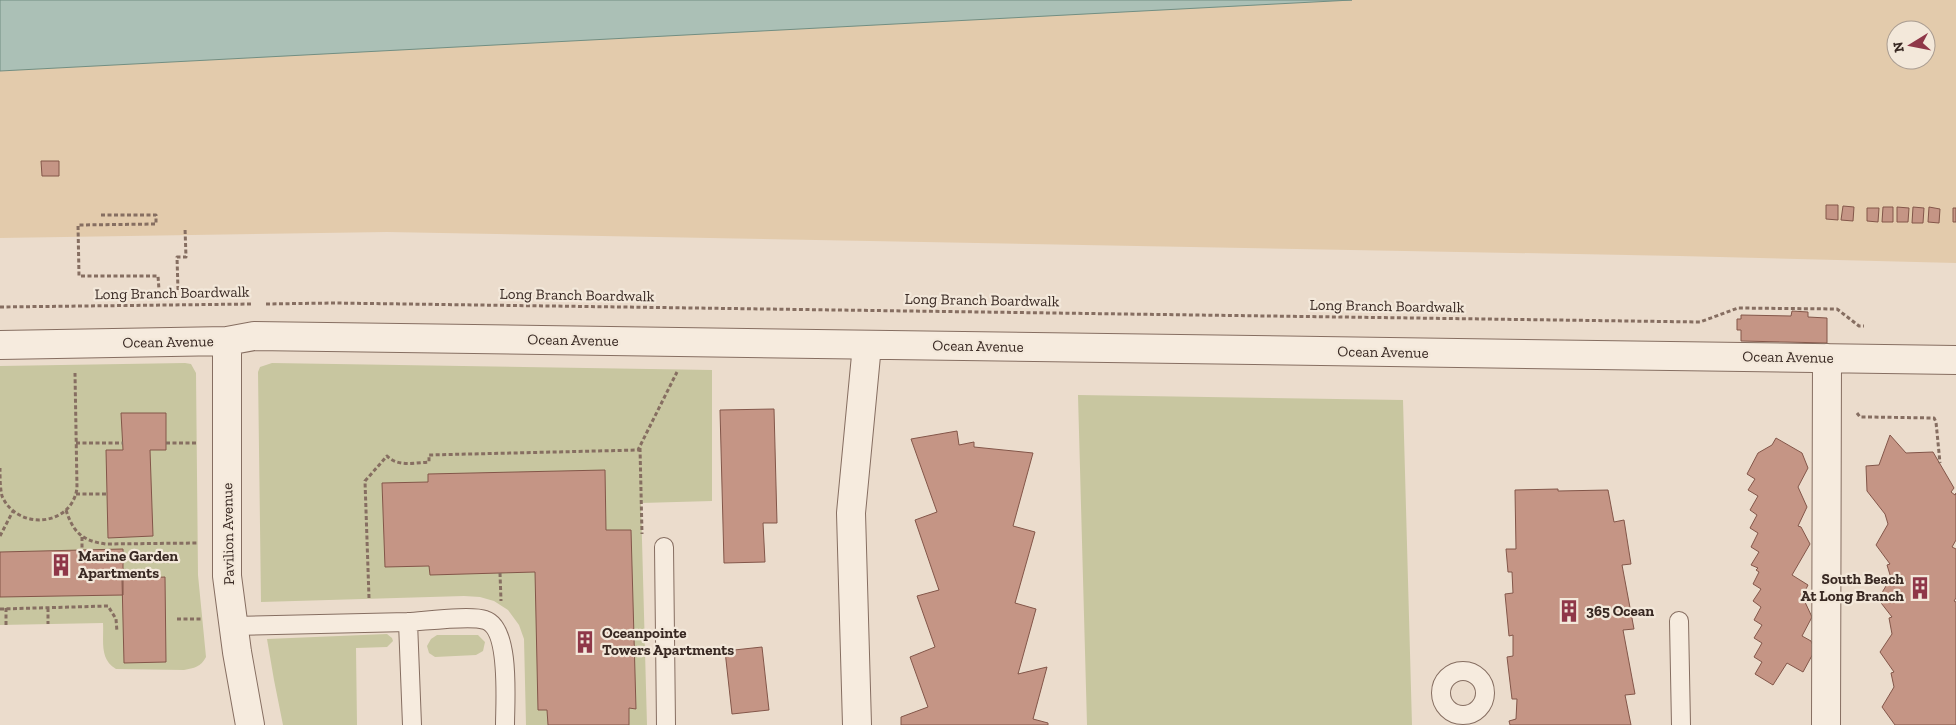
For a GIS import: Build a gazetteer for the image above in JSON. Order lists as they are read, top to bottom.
{
  "streets": {
    "street": ["Ocean Avenue", "Pavilion Avenue"],
    "path": ["Long Branch Boardwalk"]
  },
  "crossings": [
    ["Ocean Avenue", "Pavilion Avenue"]
  ],
  "places": {
    "building": [
      "Marine Garden Apartments",
      "South Beach At Long Branch",
      "365 Ocean",
      "Oceanpointe Towers Apartments"
    ]
  },
  "north": "left"
}
